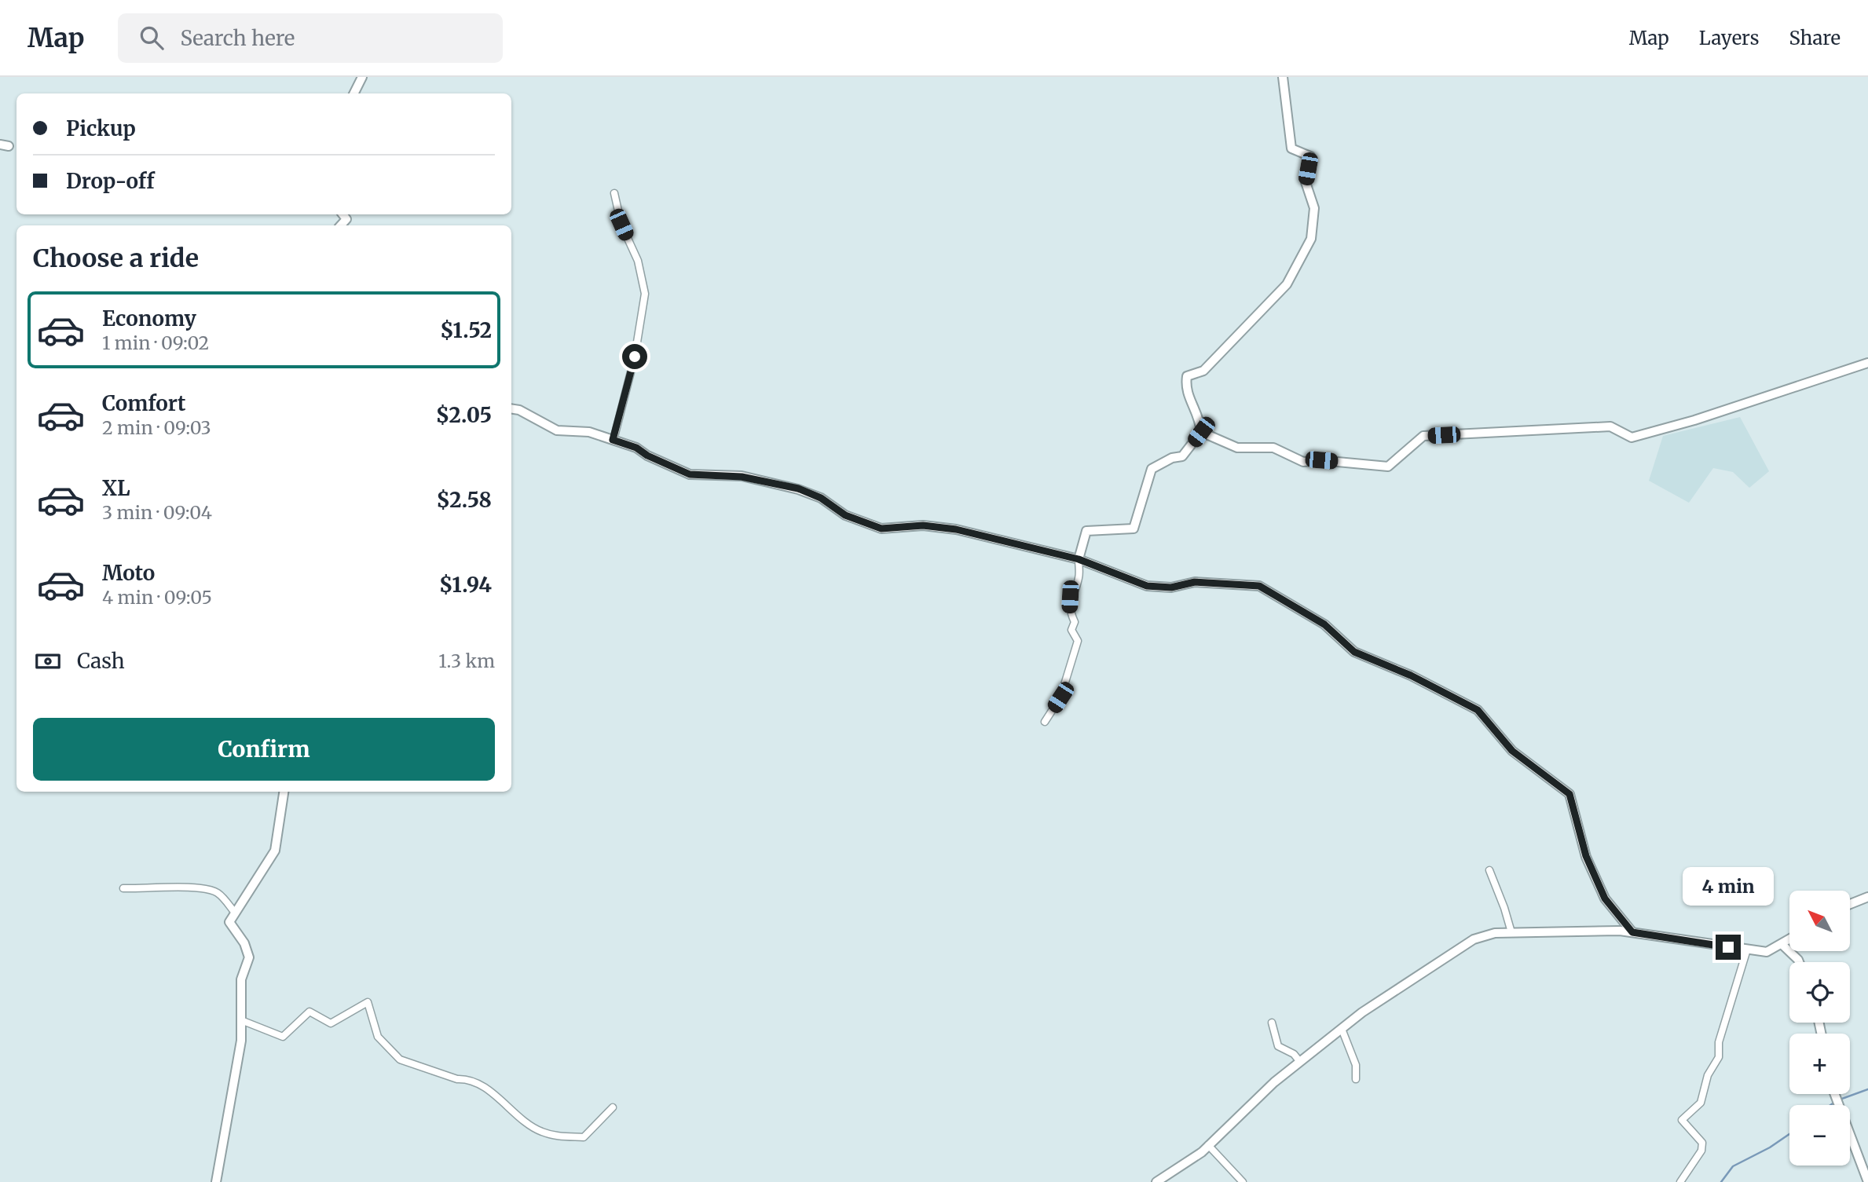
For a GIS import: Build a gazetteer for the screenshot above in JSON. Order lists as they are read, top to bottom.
{
  "north": "top left",
  "page": {
    "header": "Map",
    "search": "Search here",
    "nav": ["Map", "Layers", "Share"],
    "banner": ["Pickup", "Drop-off"],
    "heading": "Choose a ride",
    "list": [
      {
        "name": "Economy",
        "note": "1 min · 09:02",
        "value": "$1.52"
      },
      {
        "name": "Comfort",
        "note": "2 min · 09:03",
        "value": "$2.05"
      },
      {
        "name": "XL",
        "note": "3 min · 09:04",
        "value": "$2.58"
      },
      {
        "name": "Moto",
        "note": "4 min · 09:05",
        "value": "$1.94"
      }
    ],
    "pay": ["Cash", "1.3 km"],
    "buttons": "Confirm",
    "bubble": "4 min",
    "map_buttons": ["+", "−"]
  }
}
